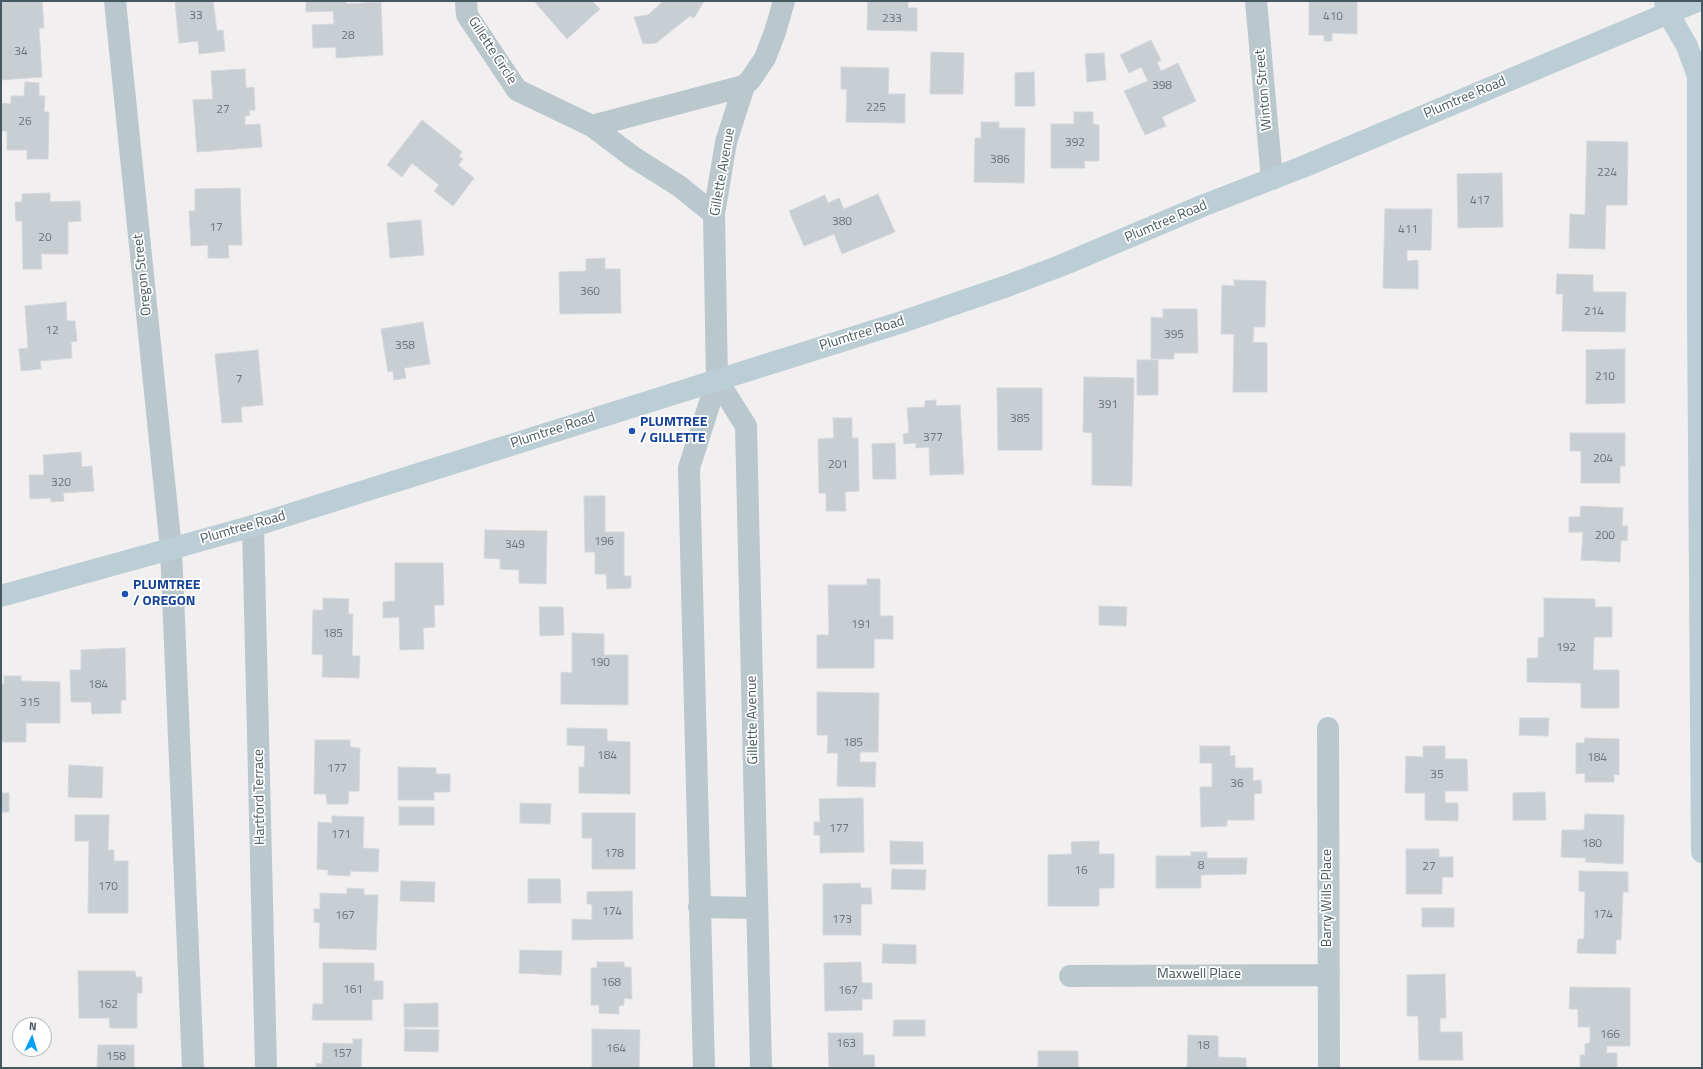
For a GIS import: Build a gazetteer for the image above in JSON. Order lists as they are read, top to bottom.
{
  "streets": {
    "street": [
      "Gillette Circle",
      "Winton Street",
      "Plumtree Road",
      "Gillette Avenue",
      "Oregon Street",
      "Hartford Terrace",
      "Barry Wills Place",
      "Maxwell Place"
    ]
  },
  "crossings": [
    ["Gillette Circle", "Gillette Avenue"],
    ["Winton Street", "Plumtree Road"],
    ["Plumtree Road", "Gillette Avenue"],
    ["Plumtree Road", "Oregon Street"],
    ["Plumtree Road", "Hartford Terrace"],
    ["Barry Wills Place", "Maxwell Place"]
  ],
  "places": ["PLUMTREE / GILLETTE", "PLUMTREE / OREGON"],
  "house_numbers": [
    "33",
    "410",
    "233",
    "28",
    "34",
    "398",
    "225",
    "27",
    "26",
    "392",
    "386",
    "224",
    "417",
    "380",
    "17",
    "411",
    "20",
    "360",
    "214",
    "12",
    "395",
    "358",
    "210",
    "7",
    "391",
    "385",
    "377",
    "204",
    "201",
    "320",
    "200",
    "196",
    "349",
    "191",
    "185",
    "192",
    "190",
    "184",
    "315",
    "185",
    "184",
    "184",
    "177",
    "35",
    "36",
    "177",
    "171",
    "180",
    "178",
    "8",
    "27",
    "16",
    "170",
    "174",
    "174",
    "167",
    "173",
    "168",
    "161",
    "167",
    "162",
    "166",
    "163",
    "18",
    "164",
    "157",
    "158"
  ],
  "north": "top"
}
